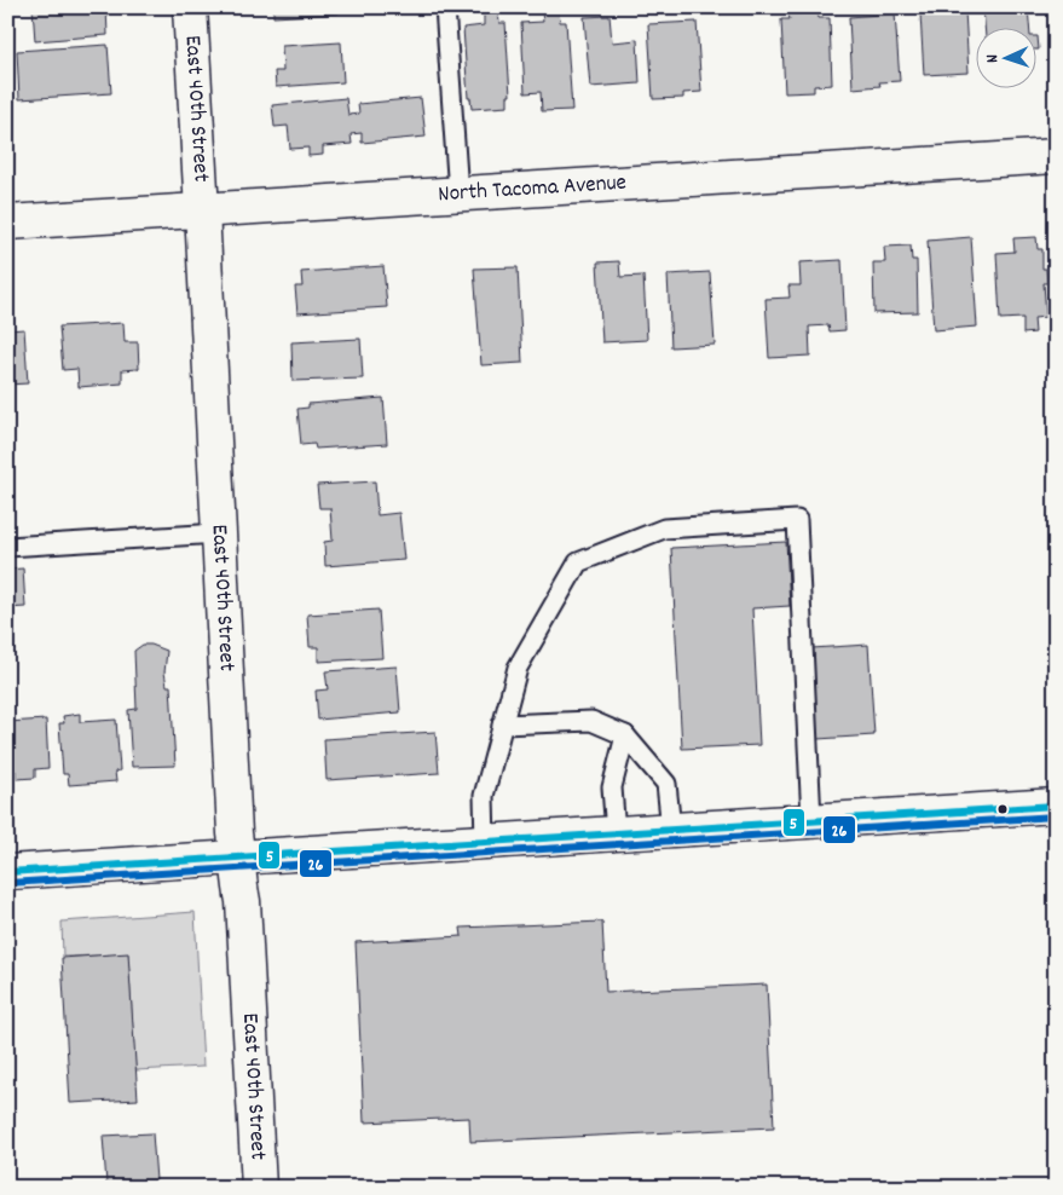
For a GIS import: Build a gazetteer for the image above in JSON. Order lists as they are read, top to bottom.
{
  "streets": {
    "street": ["East 40th Street", "North Tacoma Avenue"]
  },
  "crossings": [
    ["East 40th Street", "North Tacoma Avenue"]
  ],
  "lines": ["transit line 5", "transit line 26"],
  "north": "left"
}
